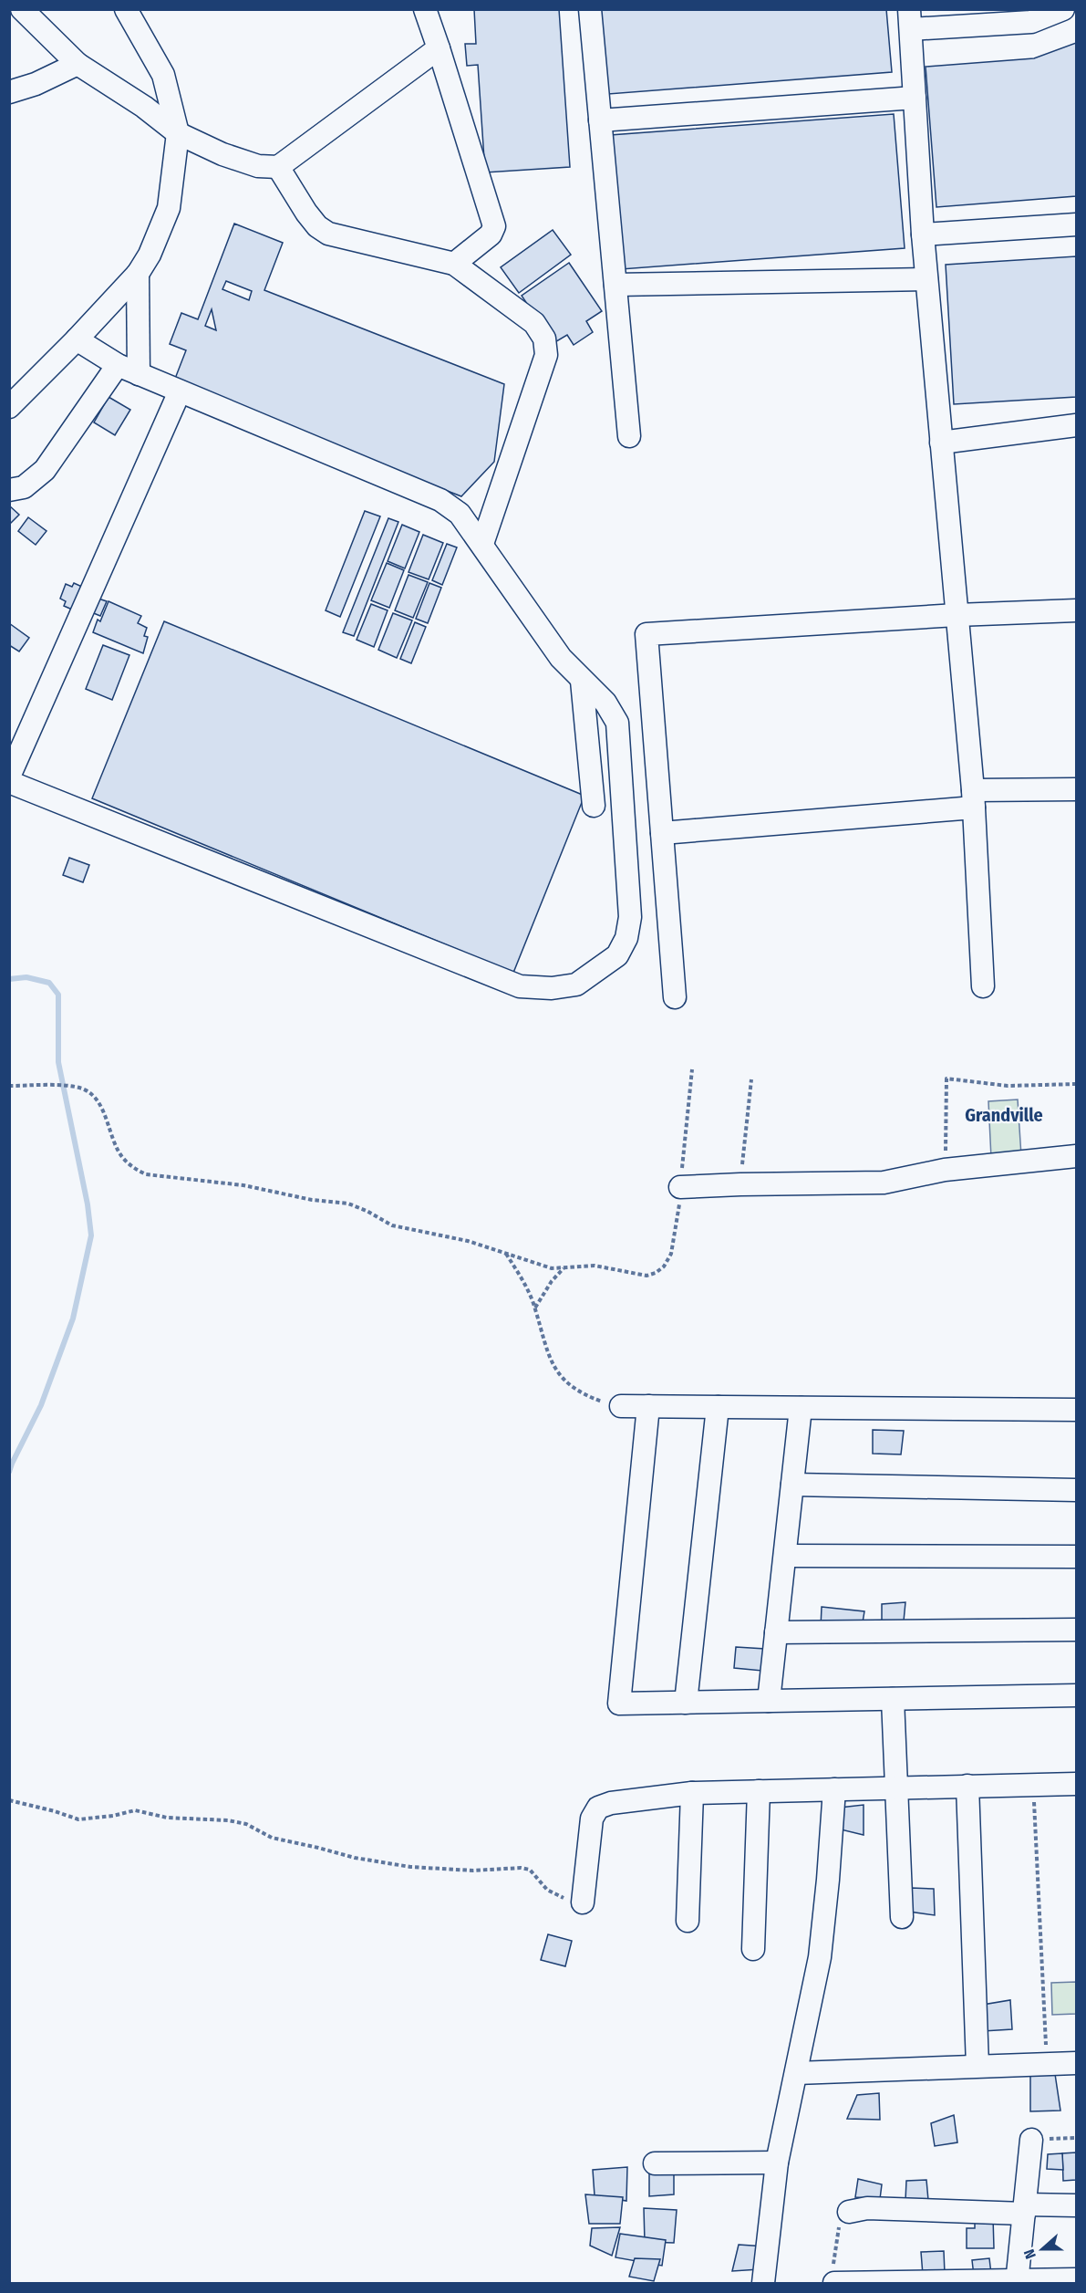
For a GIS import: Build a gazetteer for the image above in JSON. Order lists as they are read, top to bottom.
{
  "districts": ["Grandville"],
  "north": "left"
}
